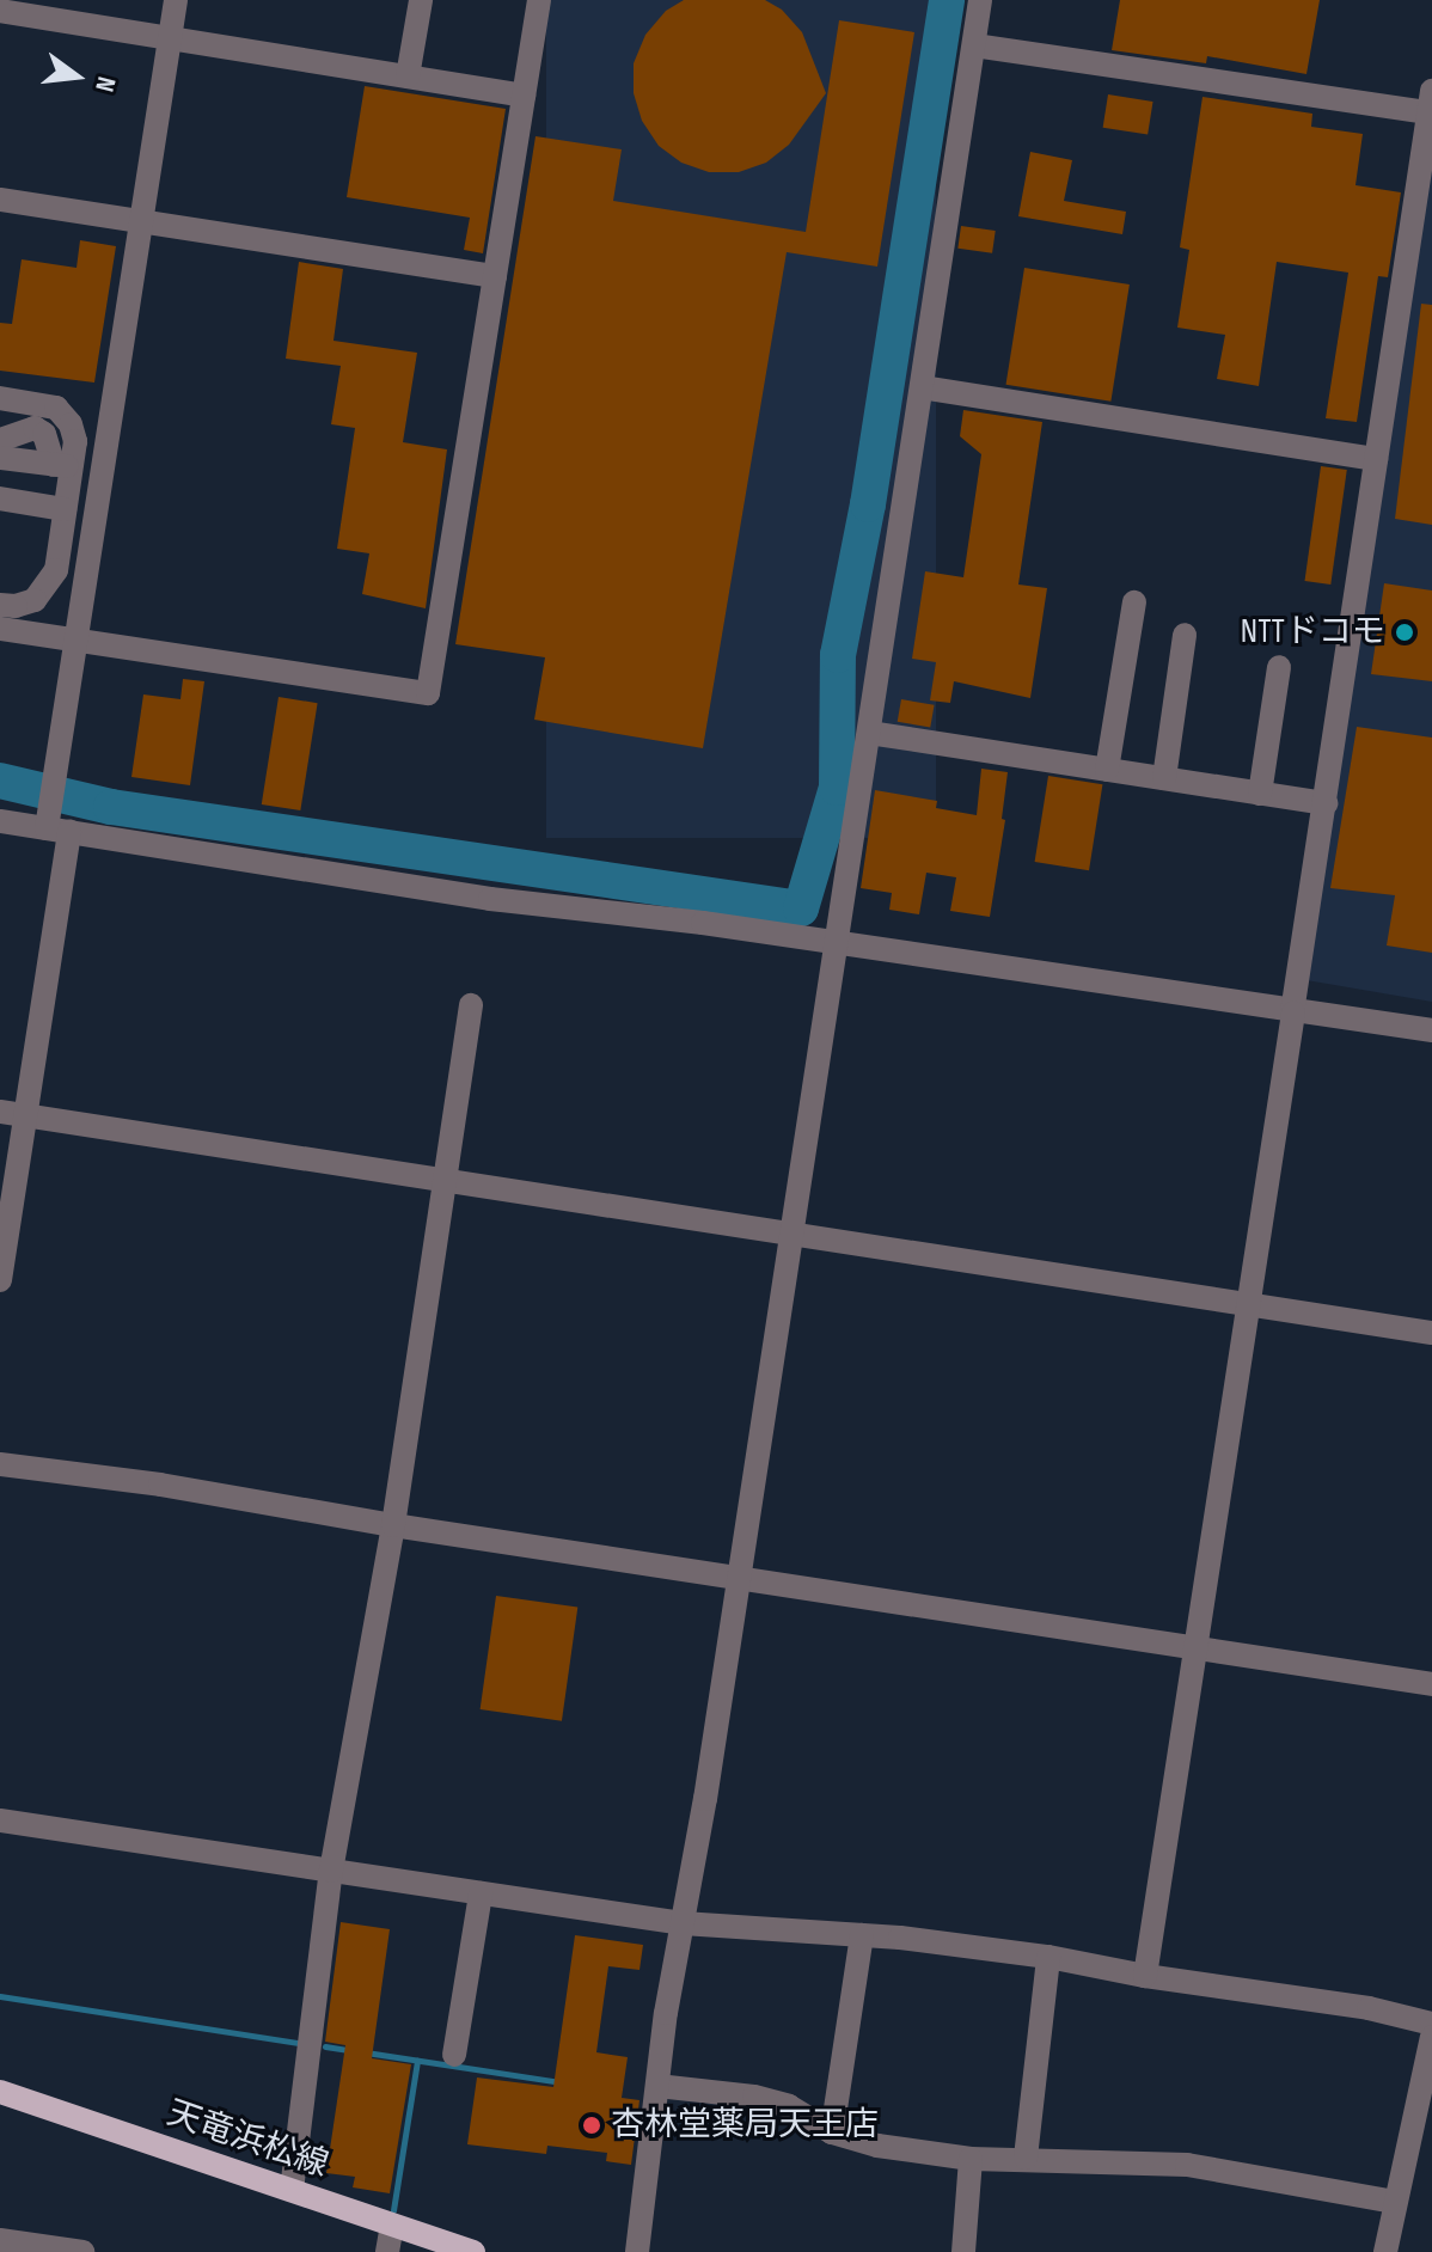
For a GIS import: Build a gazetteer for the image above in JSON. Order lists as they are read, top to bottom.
{
  "streets": {
    "main road": ["天竜浜松線"]
  },
  "places": ["NTTドコモ", "杏林堂薬局天王店"],
  "north": "right"
}
